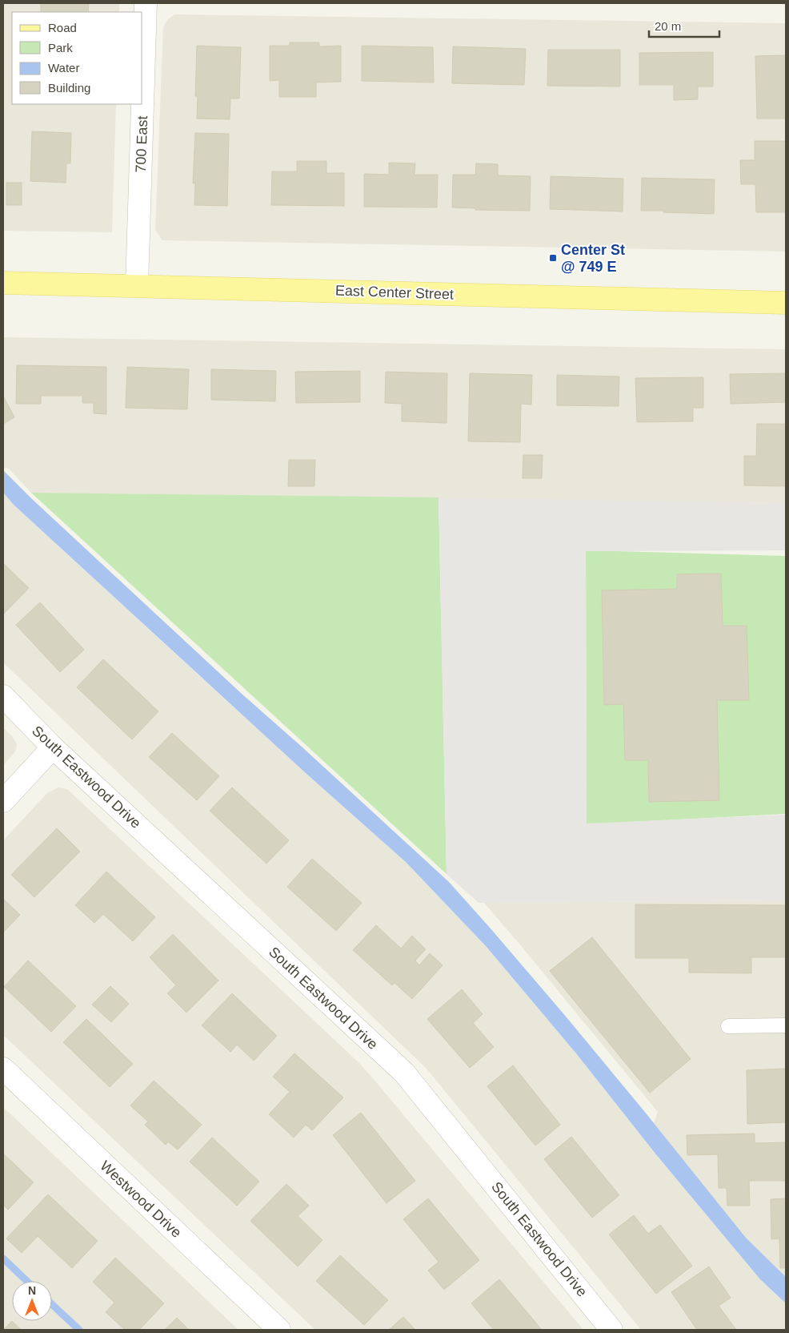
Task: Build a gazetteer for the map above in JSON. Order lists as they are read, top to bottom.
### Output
{
  "streets": {
    "main road": ["East Center Street"],
    "street": ["700 East", "South Eastwood Drive", "Westwood Drive"]
  },
  "crossings": [
    ["700 East", "East Center Street"]
  ],
  "places": {
    "transit": ["Center St @ 749 E"]
  },
  "legend": [
    "Road",
    "Park",
    "Water",
    "Building"
  ],
  "scale_bar": "20 m",
  "north": "top"
}
